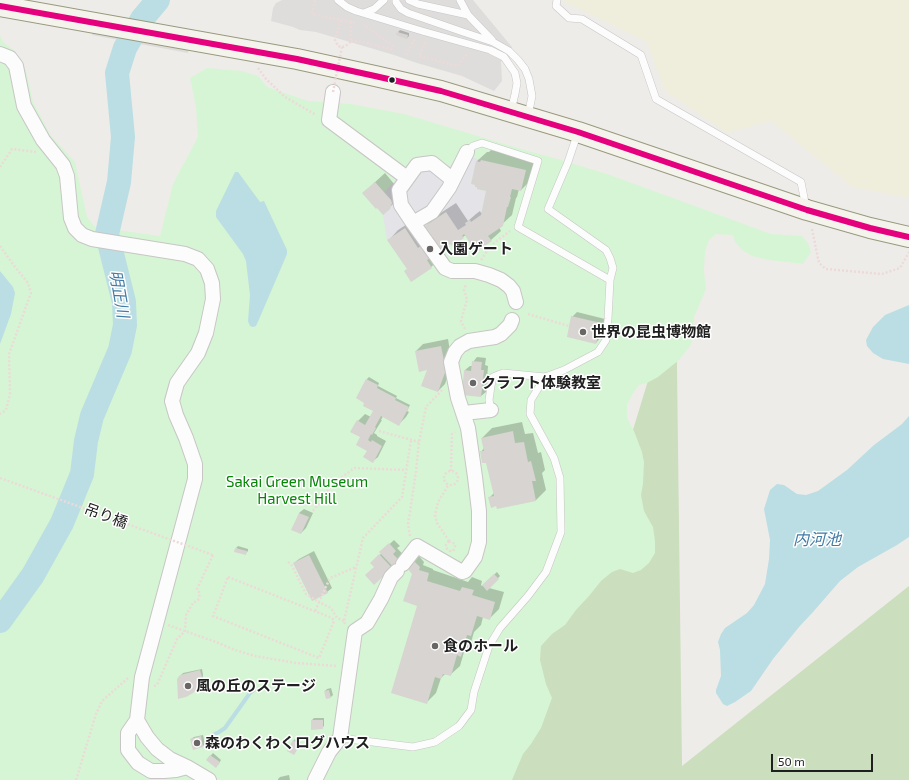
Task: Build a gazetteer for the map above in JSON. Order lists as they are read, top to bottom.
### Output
{
  "streets": {
    "path": ["吊り橋"]
  },
  "water": ["明正川", "内河池"],
  "parks": ["Sakai Green Museum Harvest Hill"],
  "places": [
    "入園ゲート",
    "世界の昆虫博物館",
    "クラフト体験教室",
    "食のホール",
    "風の丘のステージ",
    "森のわくわくログハウス"
  ],
  "scale_bar": "50 m"
}
